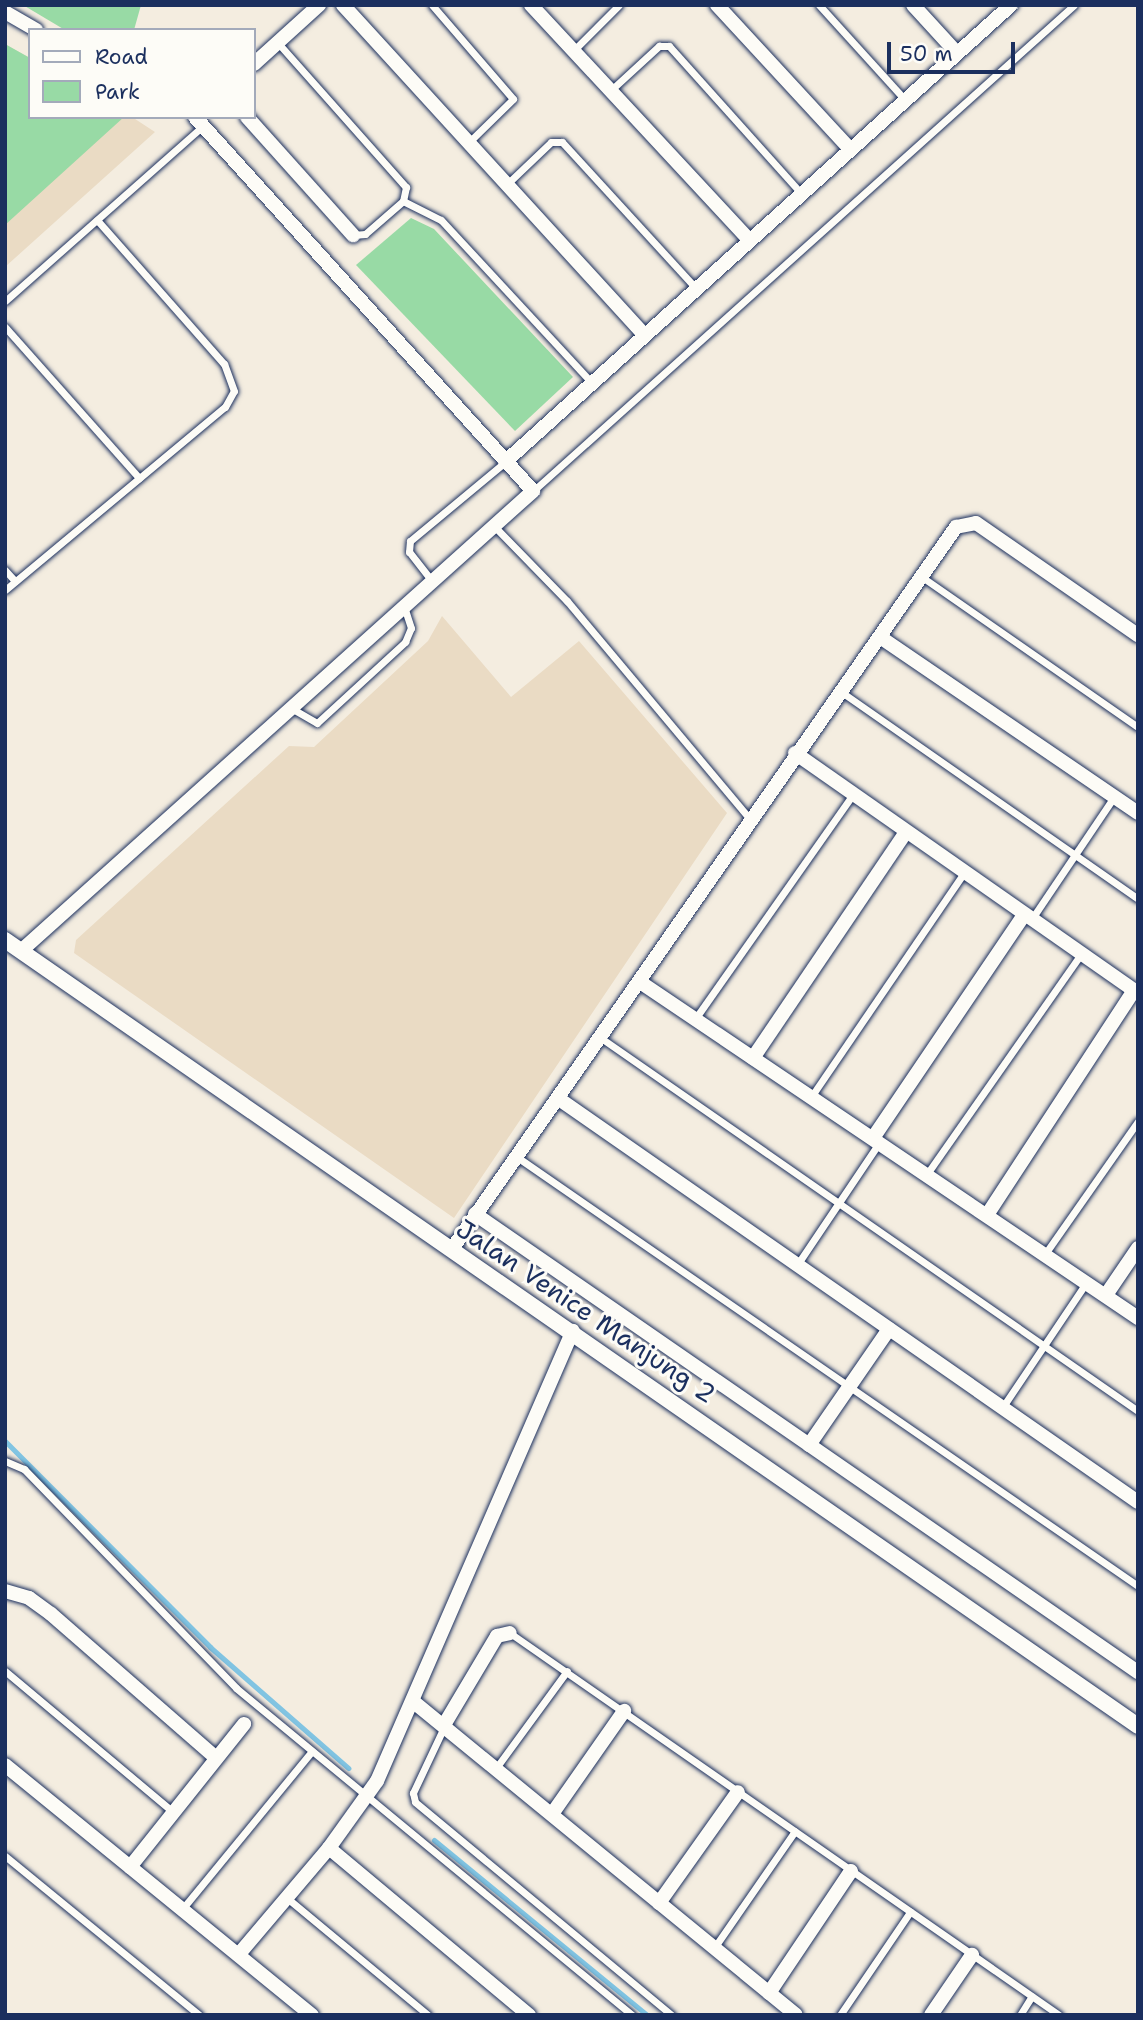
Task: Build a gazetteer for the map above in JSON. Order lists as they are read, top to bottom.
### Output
{
  "streets": {
    "street": ["Jalan Venice Manjung 2"]
  },
  "legend": ["Road", "Park"],
  "scale_bar": "50 m"
}
